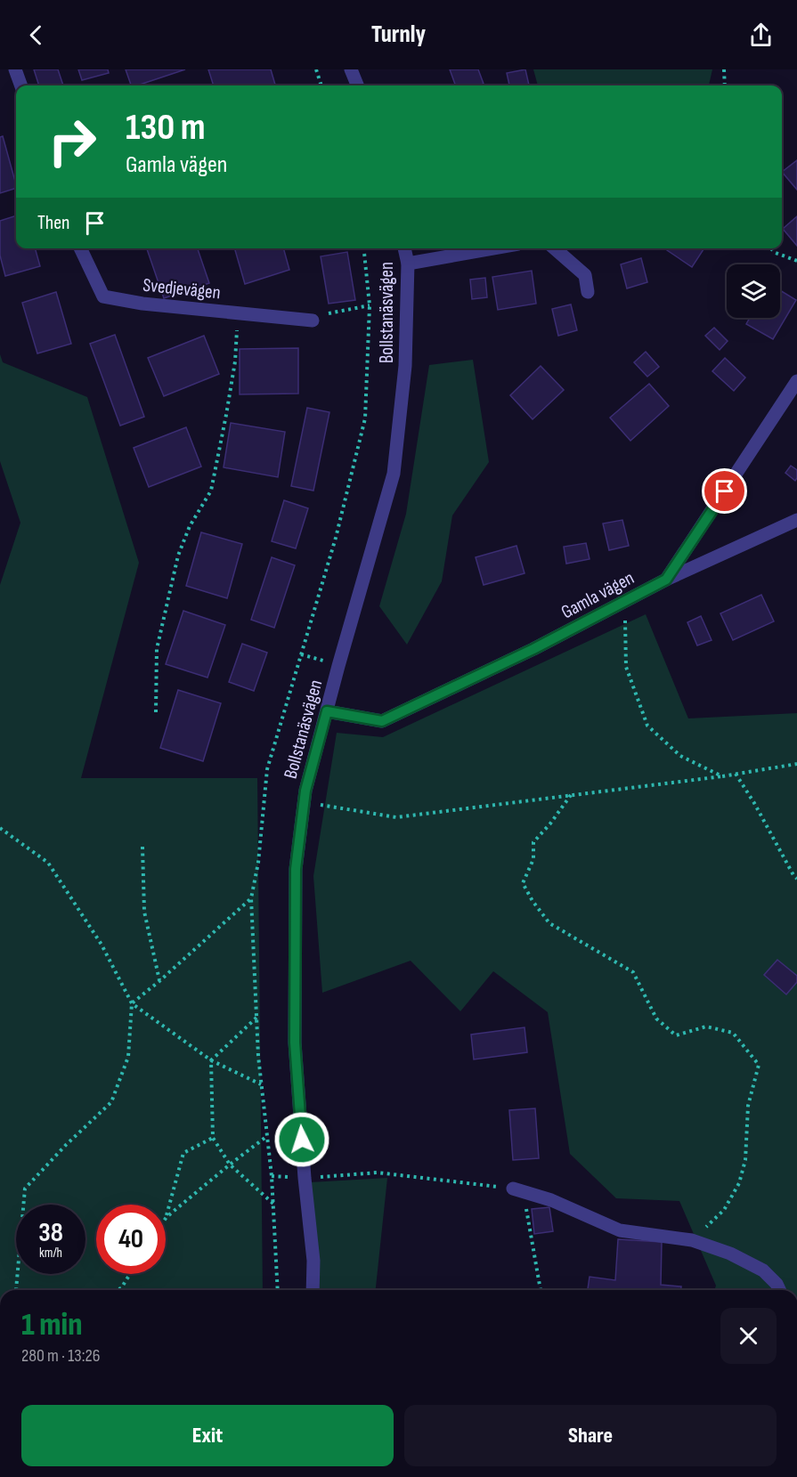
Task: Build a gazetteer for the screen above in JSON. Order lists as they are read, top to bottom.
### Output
{
  "streets": {
    "street": ["Svedjevägen", "Bollstanäsvägen", "Gamla vägen"]
  },
  "crossings": [
    ["Bollstanäsvägen", "Gamla vägen"]
  ],
  "page": {
    "header": "Turnly",
    "turn": ["130 m", "Gamla vägen"],
    "then": "Then",
    "speed": "38 km/h",
    "limit": "40",
    "heading": ["1 min", "280 m · 13:26"],
    "buttons": ["Exit", "Share"]
  }
}
